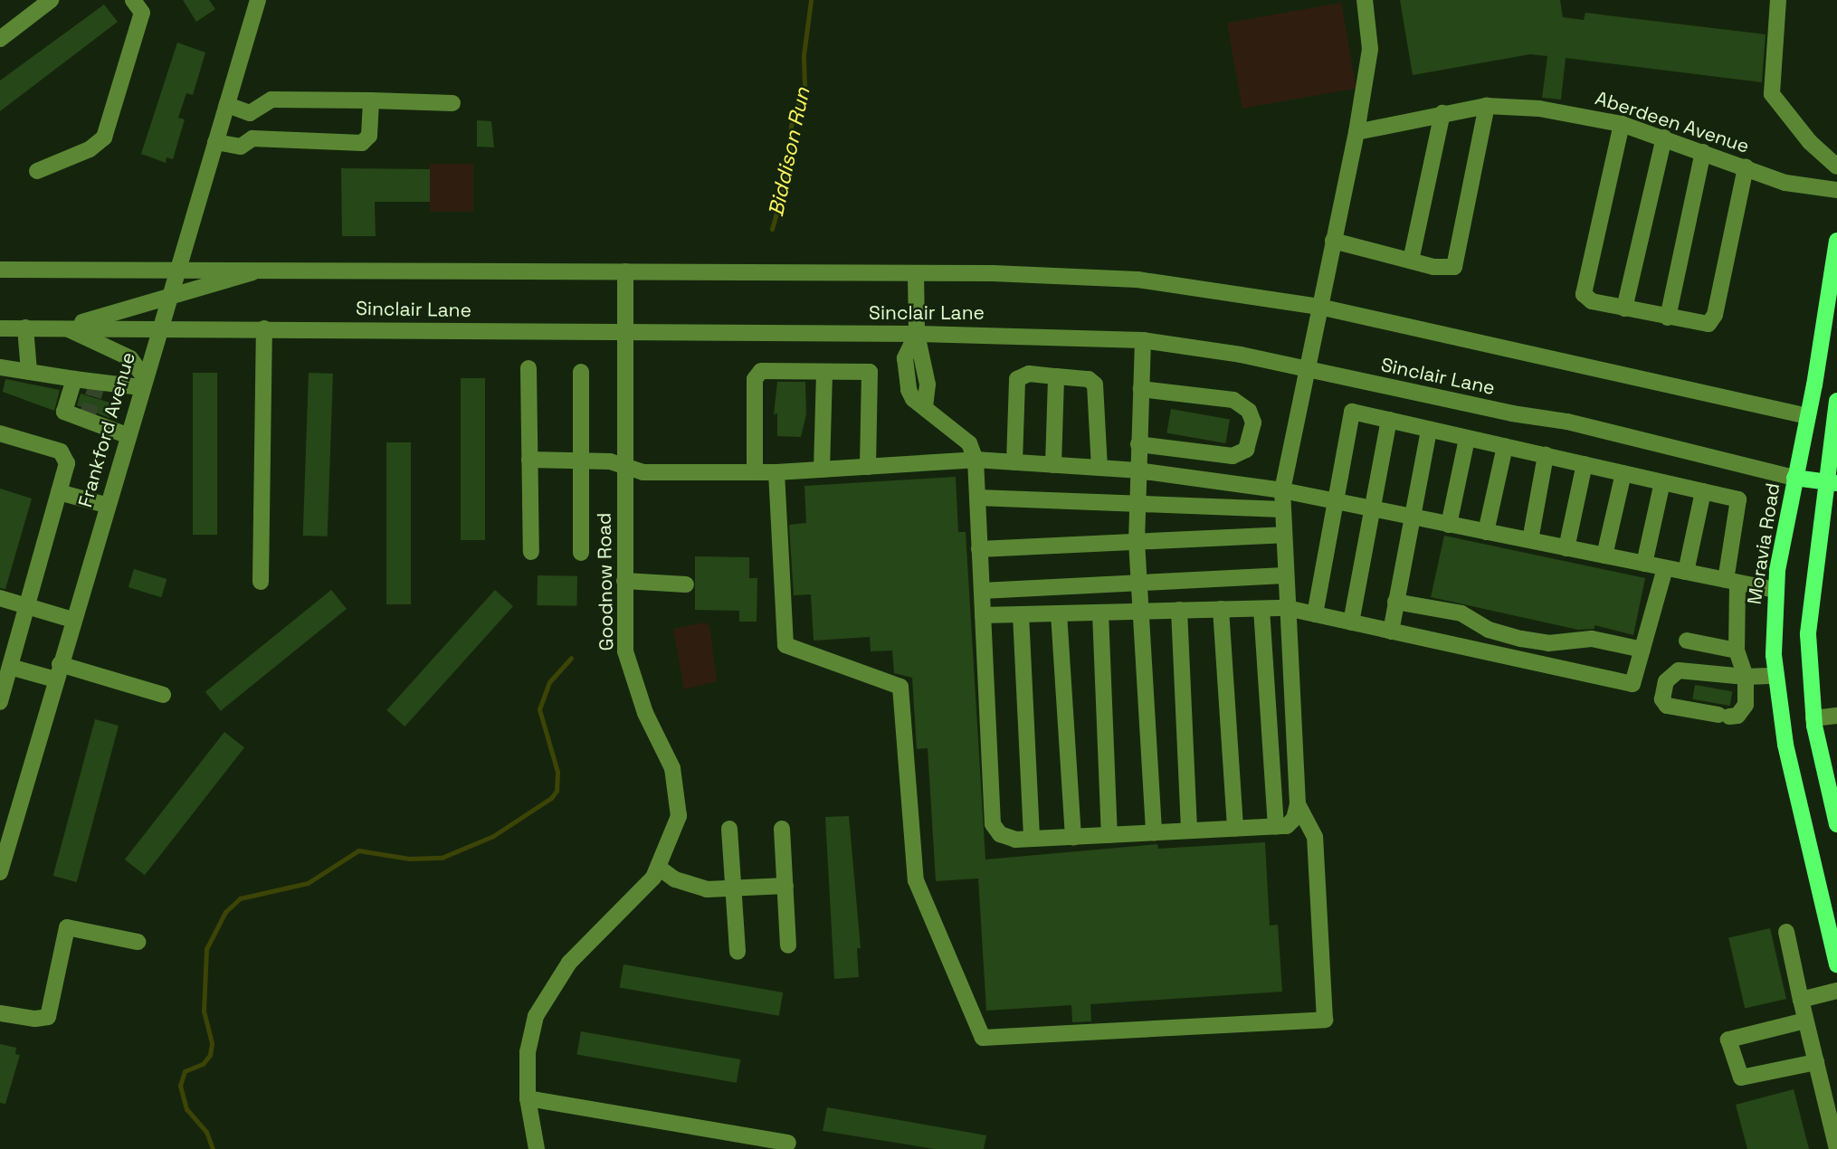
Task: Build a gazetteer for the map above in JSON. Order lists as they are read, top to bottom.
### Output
{
  "streets": {
    "main road": ["Sinclair Lane", "Moravia Road"],
    "street": ["Aberdeen Avenue", "Frankford Avenue", "Goodnow Road"]
  },
  "crossings": [
    ["Sinclair Lane", "Frankford Avenue"],
    ["Sinclair Lane", "Moravia Road"],
    ["Sinclair Lane", "Goodnow Road"]
  ],
  "water": ["Biddison Run"]
}
